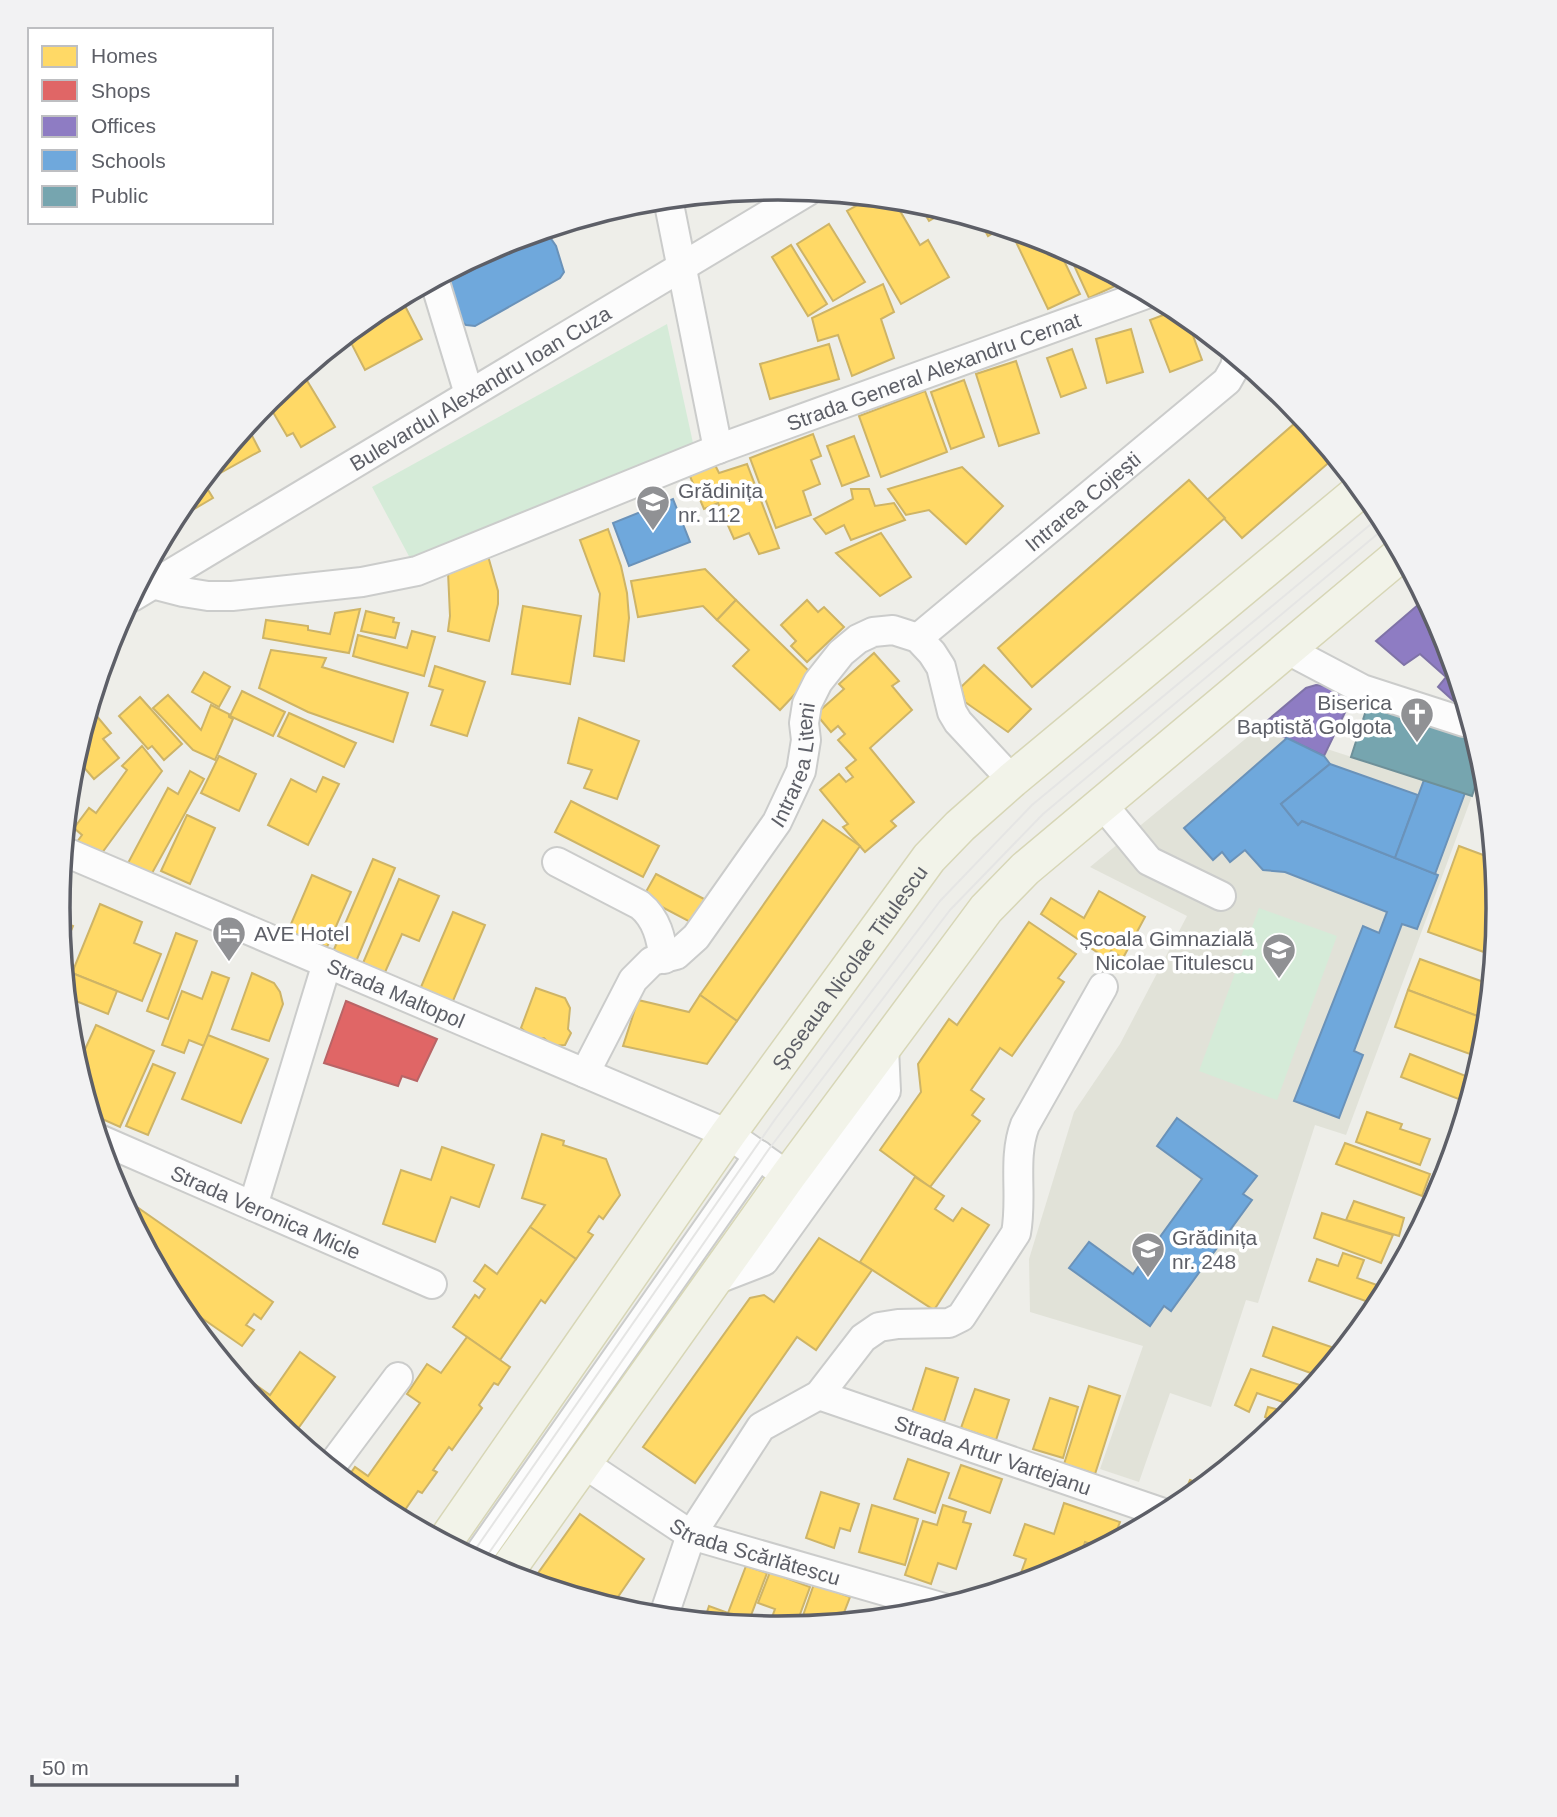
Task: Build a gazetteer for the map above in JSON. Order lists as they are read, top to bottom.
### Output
{
  "streets": {
    "main road": ["Șoseaua Nicolae Titulescu"],
    "street": [
      "Strada General Alexandru Cernat",
      "Bulevardul Alexandru Ioan Cuza",
      "Intrarea Cojești",
      "Intrarea Liteni",
      "Strada Maltopol",
      "Strada Veronica Micle",
      "Strada Artur Vartejanu",
      "Strada Scărlătescu"
    ]
  },
  "crossings": [
    ["Strada General Alexandru Cernat", "Bulevardul Alexandru Ioan Cuza"],
    ["Intrarea Cojești", "Intrarea Liteni"],
    ["Intrarea Liteni", "Strada Maltopol"],
    ["Șoseaua Nicolae Titulescu", "Strada Maltopol"]
  ],
  "places": {
    "school or university": ["Grădinița nr. 112", "Școala Gimnazială Nicolae Titulescu", "Grădinița nr. 248"],
    "church": ["Biserica Baptistă Golgota"],
    "hotel": ["AVE Hotel"]
  },
  "legend": [
    "Homes",
    "Shops",
    "Offices",
    "Schools",
    "Public"
  ],
  "scale_bar": "50 m"
}
